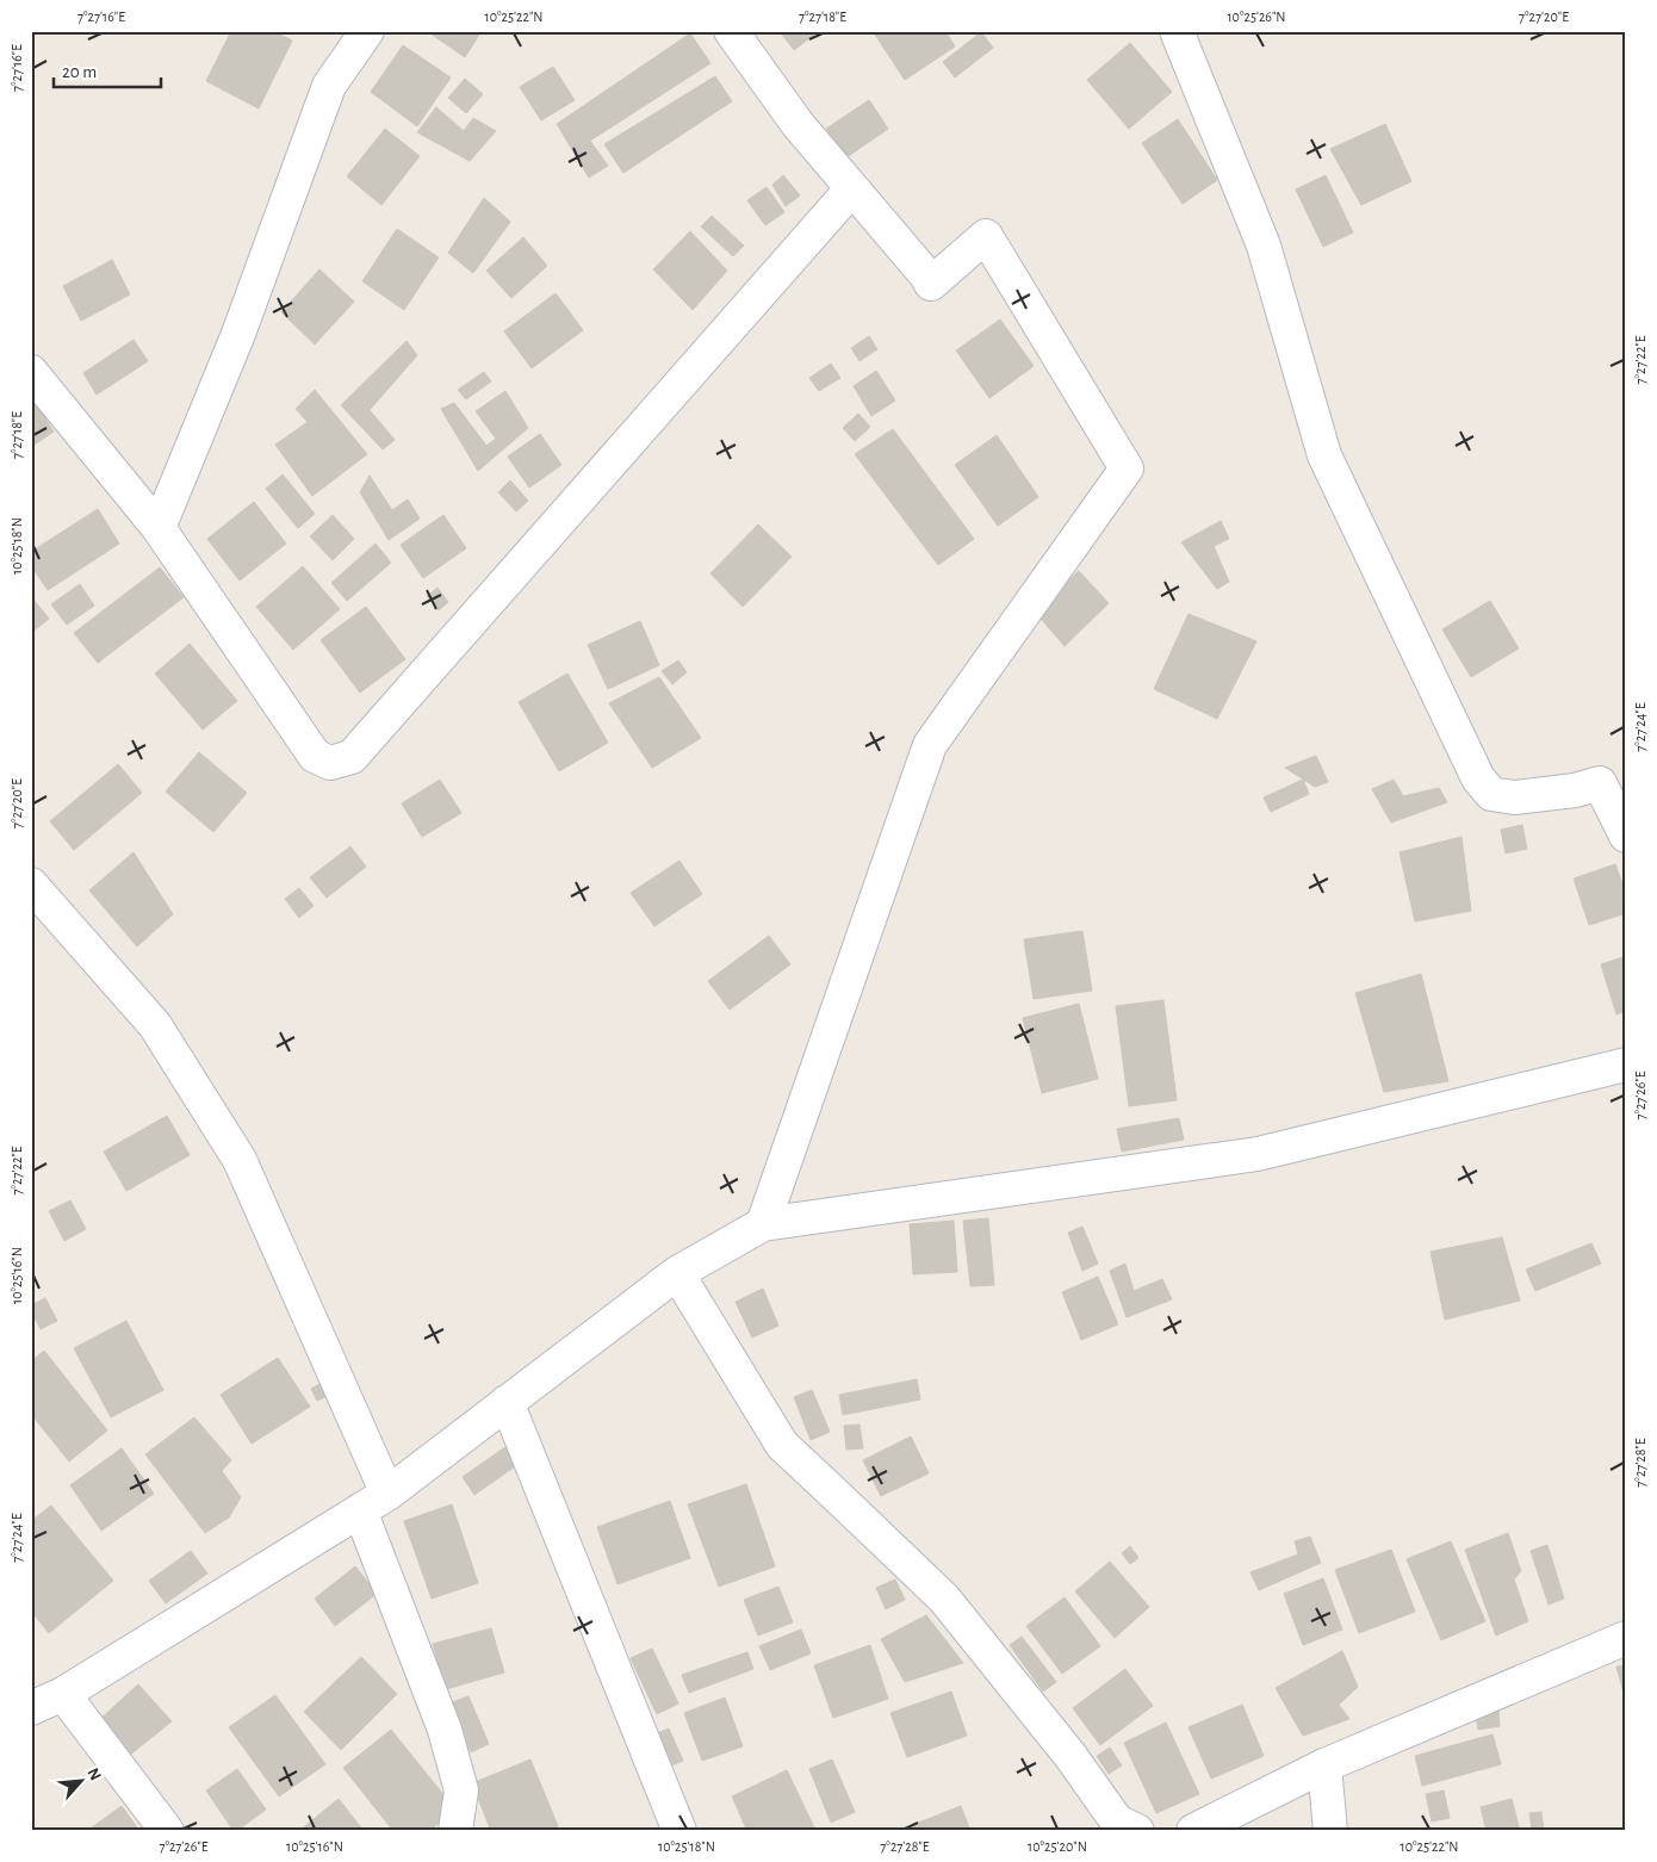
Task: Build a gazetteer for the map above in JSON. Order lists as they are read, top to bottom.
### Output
{
  "scale_bar": "20 m",
  "north": "top right",
  "coordinates": [
    "7°27'16\"E",
    "10°25'22\"N",
    "7°27'18\"E",
    "10°25'26\"N",
    "7°27'20\"E",
    "7°27'22\"E",
    "10°25'18\"N",
    "7°27'24\"E",
    "7°27'26\"E",
    "10°25'16\"N",
    "7°27'28\"E",
    "10°25'20\"N"
  ]
}
